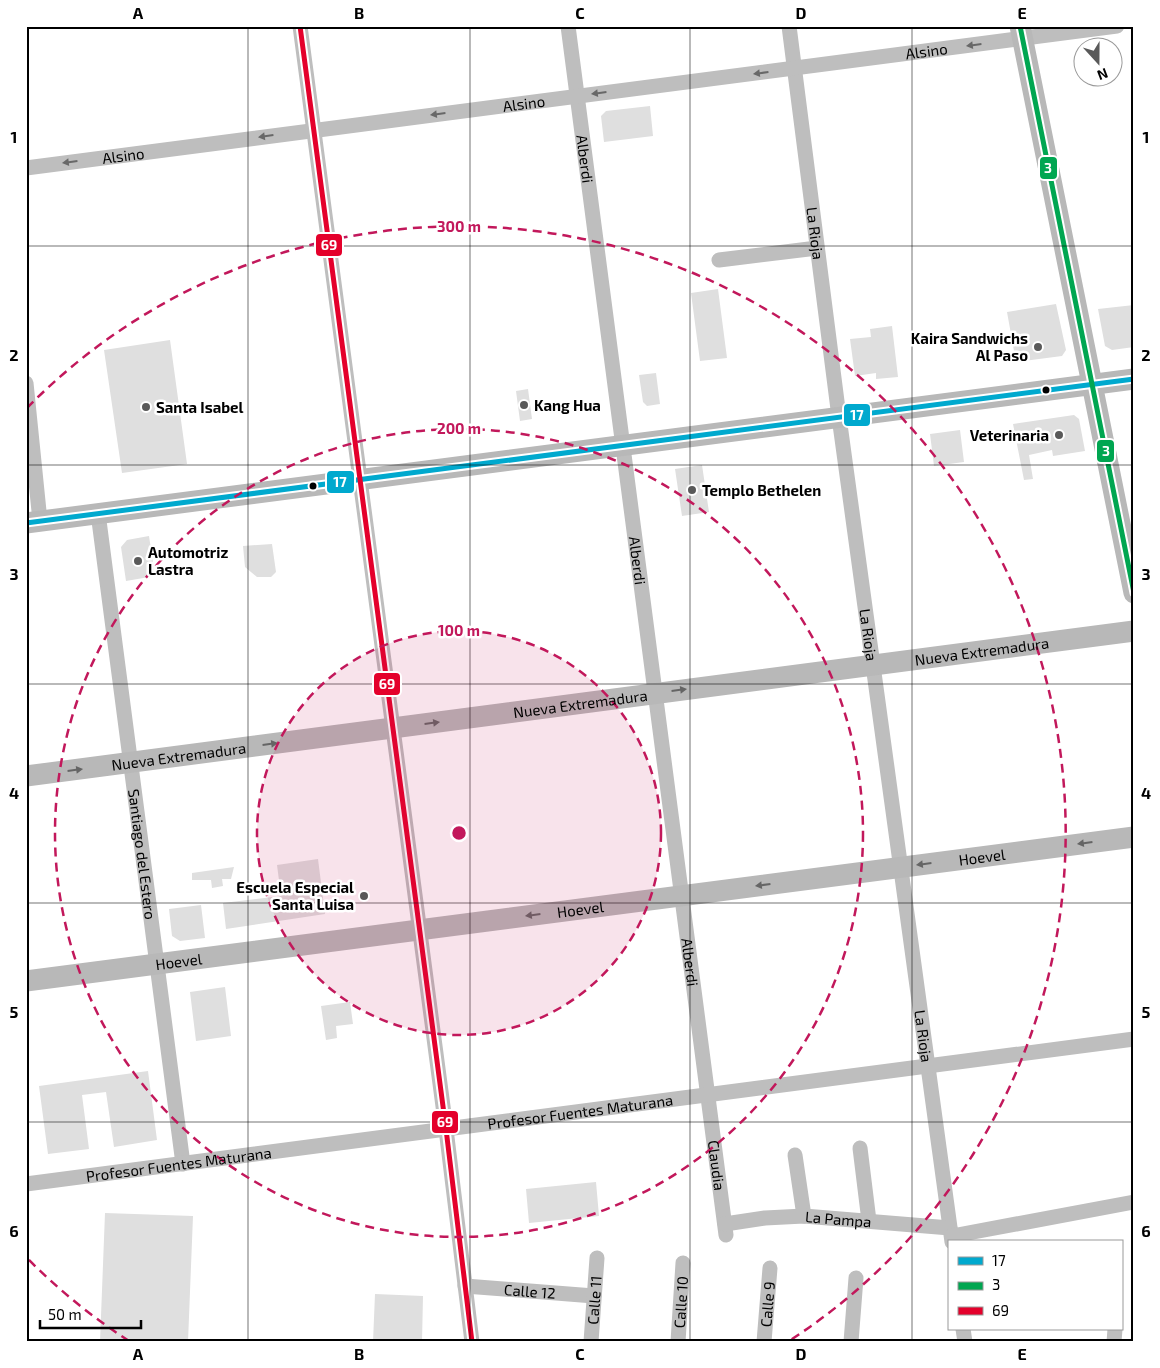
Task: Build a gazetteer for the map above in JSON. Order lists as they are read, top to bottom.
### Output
{
  "streets": {
    "street": [
      "Alsino",
      "Alberdi",
      "La Rioja",
      "Nueva Extremadura",
      "Santiago del Estero",
      "Hoevel",
      "Profesor Fuentes Maturana",
      "Claudia",
      "La Pampa",
      "Calle 12",
      "Calle 11",
      "Calle 10",
      "Calle 9"
    ]
  },
  "crossings": [
    ["Alsino", "Alberdi"],
    ["Alsino", "La Rioja"],
    ["Alberdi", "Nueva Extremadura"],
    ["Alberdi", "Hoevel"],
    ["Alberdi", "Profesor Fuentes Maturana"],
    ["Alberdi", "Claudia"],
    ["La Rioja", "Nueva Extremadura"],
    ["La Rioja", "Hoevel"],
    ["La Rioja", "Profesor Fuentes Maturana"],
    ["La Rioja", "La Pampa"],
    ["Nueva Extremadura", "Santiago del Estero"],
    ["Santiago del Estero", "Hoevel"],
    ["Santiago del Estero", "Profesor Fuentes Maturana"],
    ["Profesor Fuentes Maturana", "Claudia"],
    ["Claudia", "La Pampa"],
    ["Calle 12", "Calle 11"]
  ],
  "one_way": ["Alsino", "Nueva Extremadura", "Hoevel"],
  "places": [
    "Kaira Sandwichs Al Paso",
    "Kang Hua",
    "Santa Isabel",
    "Veterinaria",
    "Templo Bethelen",
    "Automotriz Lastra",
    "Escuela Especial Santa Luisa"
  ],
  "lines": ["transit line 3", "transit line 69", "transit line 17"],
  "legend": ["17", "3", "69"],
  "scale_bar": "50 m",
  "north": "bottom",
  "grid": {
    "columns": [
      "A",
      "B",
      "C",
      "D",
      "E"
    ],
    "rows": [
      "1",
      "2",
      "3",
      "4",
      "5",
      "6"
    ]
  },
  "rings": ["300 m", "200 m", "100 m"]
}
